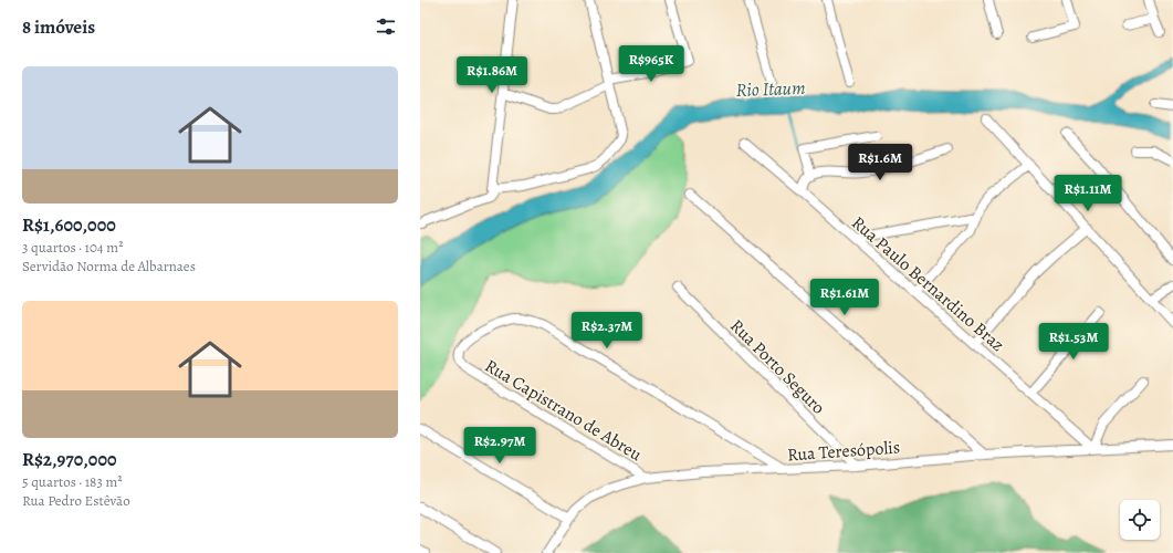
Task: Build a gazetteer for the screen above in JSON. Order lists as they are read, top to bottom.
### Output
{
  "streets": {
    "street": [
      "Rua Paulo Bernardino Braz",
      "Rua Porto Seguro",
      "Rua Capistrano de Abreu",
      "Rua Teresópolis"
    ]
  },
  "crossings": [
    ["Rua Paulo Bernardino Braz", "Rua Teresópolis"],
    ["Rua Porto Seguro", "Rua Teresópolis"],
    ["Rua Capistrano de Abreu", "Rua Teresópolis"]
  ],
  "water": ["Rio Itaum"],
  "page": {
    "heading": "8 imóveis",
    "price": [
      "R$965K",
      "R$1.86M",
      "R$1.6M",
      "R$1.11M",
      "R$1.61M",
      "R$2.37M",
      "R$1.53M",
      "R$2.97M"
    ],
    "list": [
      {
        "name": "R$1,600,000",
        "note": "3 quartos · 104 m² · Servidão Norma de Albarnaes"
      },
      {
        "name": "R$2,970,000",
        "note": "5 quartos · 183 m² · Rua Pedro Estêvão"
      }
    ]
  }
}
